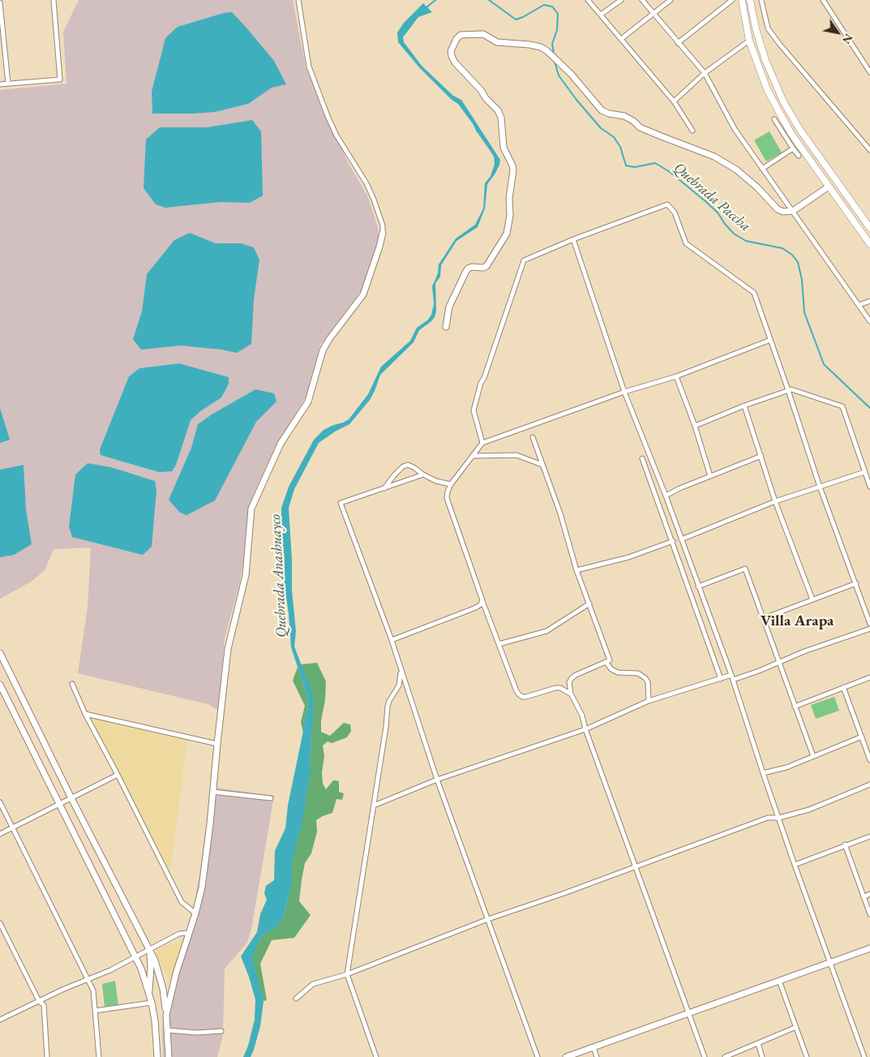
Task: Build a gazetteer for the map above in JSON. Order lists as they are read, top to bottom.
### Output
{
  "districts": ["Villa Arapa"],
  "water": ["Quebrada Paccha", "Quebrada Anashuayco"],
  "north": "bottom right"
}
